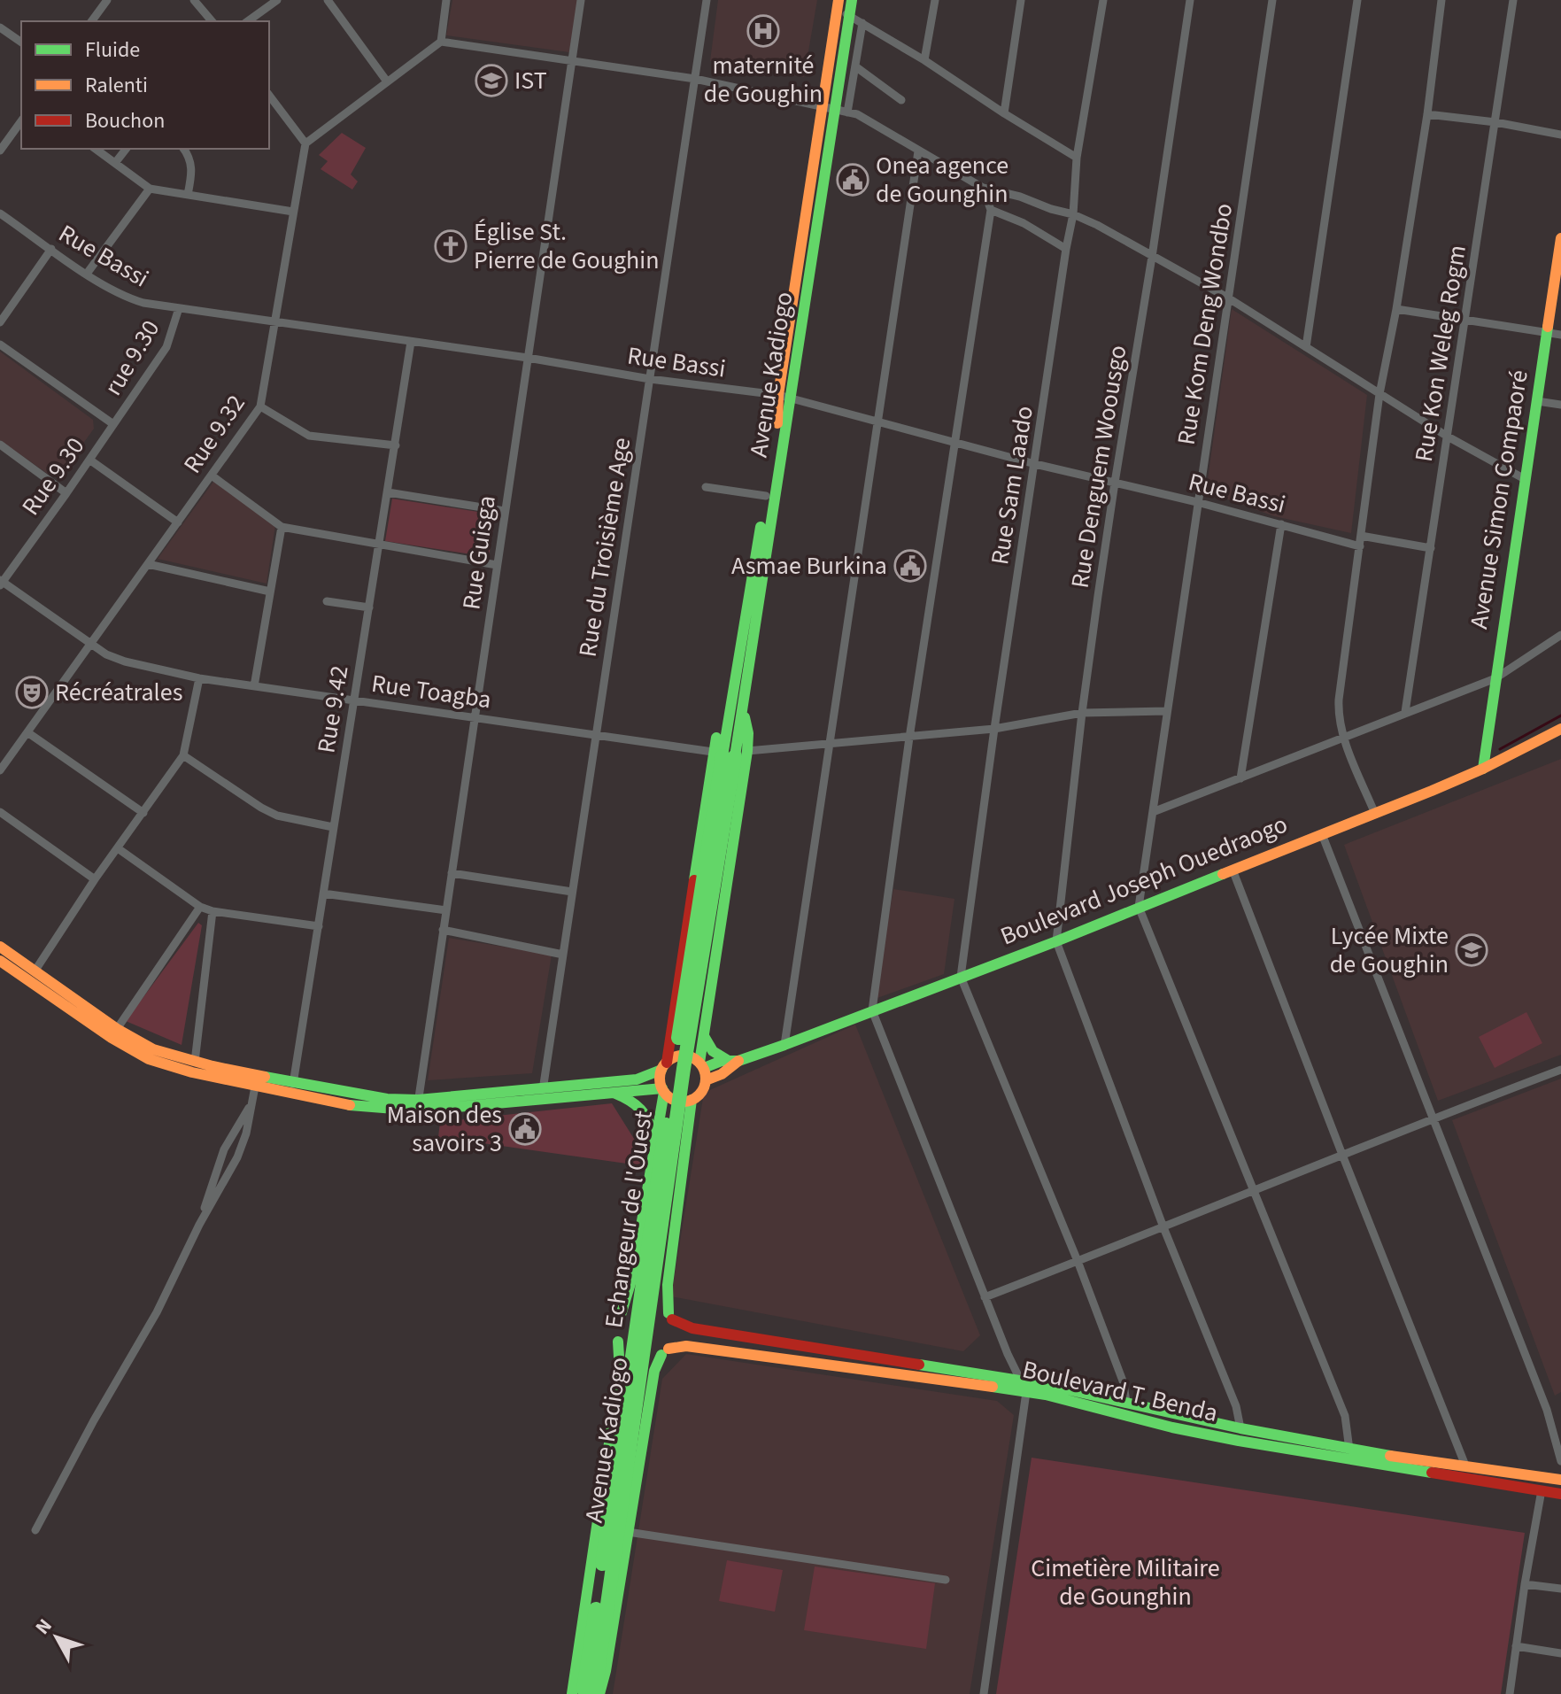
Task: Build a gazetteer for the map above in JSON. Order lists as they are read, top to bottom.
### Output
{
  "streets": {
    "main road": [
      "Avenue Kadiogo",
      "Avenue Simon Compaoré",
      "Boulevard Joseph Ouedraogo",
      "Echangeur de l'Ouest",
      "Boulevard T. Benda"
    ],
    "street": [
      "Rue Bassi",
      "Rue Kom Deng Wondbo",
      "Rue Kon Weleg Rogm",
      "rue 9.30",
      "Rue 9.32",
      "Rue Denguem Woousgo",
      "Rue 9.30",
      "Rue Sam Laado",
      "Rue du Troisième Age",
      "Rue Guisga",
      "Rue Toagba",
      "Rue 9.42"
    ]
  },
  "crossings": [
    ["Rue Bassi", "Rue Kom Deng Wondbo"],
    ["Rue Bassi", "rue 9.30"],
    ["Rue Bassi", "Avenue Kadiogo"],
    ["Rue Bassi", "Rue 9.32"],
    ["Rue Bassi", "Rue Denguem Woousgo"],
    ["Rue Bassi", "Rue Sam Laado"],
    ["Rue Bassi", "Rue du Troisième Age"],
    ["Rue Bassi", "Rue Guisga"],
    ["Rue Bassi", "Rue 9.42"],
    ["Rue Kom Deng Wondbo", "Rue Toagba"],
    ["Rue Kom Deng Wondbo", "Boulevard Joseph Ouedraogo"],
    ["rue 9.30", "Rue 9.30"],
    ["Avenue Kadiogo", "Rue Toagba"],
    ["Avenue Kadiogo", "Echangeur de l'Ouest"],
    ["Rue 9.32", "Rue Toagba"],
    ["Rue Denguem Woousgo", "Rue Toagba"],
    ["Rue Denguem Woousgo", "Boulevard Joseph Ouedraogo"],
    ["Rue 9.30", "Rue Toagba"],
    ["Rue Sam Laado", "Rue Toagba"],
    ["Rue Sam Laado", "Boulevard Joseph Ouedraogo"],
    ["Avenue Simon Compaoré", "Boulevard Joseph Ouedraogo"],
    ["Rue du Troisième Age", "Rue Toagba"],
    ["Rue Guisga", "Rue Toagba"],
    ["Rue Toagba", "Rue 9.42"],
    ["Rue Toagba", "Echangeur de l'Ouest"]
  ],
  "parks": ["Cimetière Militaire de Gounghin"],
  "places": {
    "hospital": ["maternité de Goughin"],
    "school or university": ["IST", "Lycée Mixte de Goughin"],
    "public building": ["Onea agence de Gounghin", "Asmae Burkina", "Maison des savoirs 3"],
    "church": ["Église St. Pierre de Goughin"],
    "theatre": ["Récréatrales"]
  },
  "legend": ["Fluide", "Ralenti", "Bouchon"],
  "north": "top left"
}
